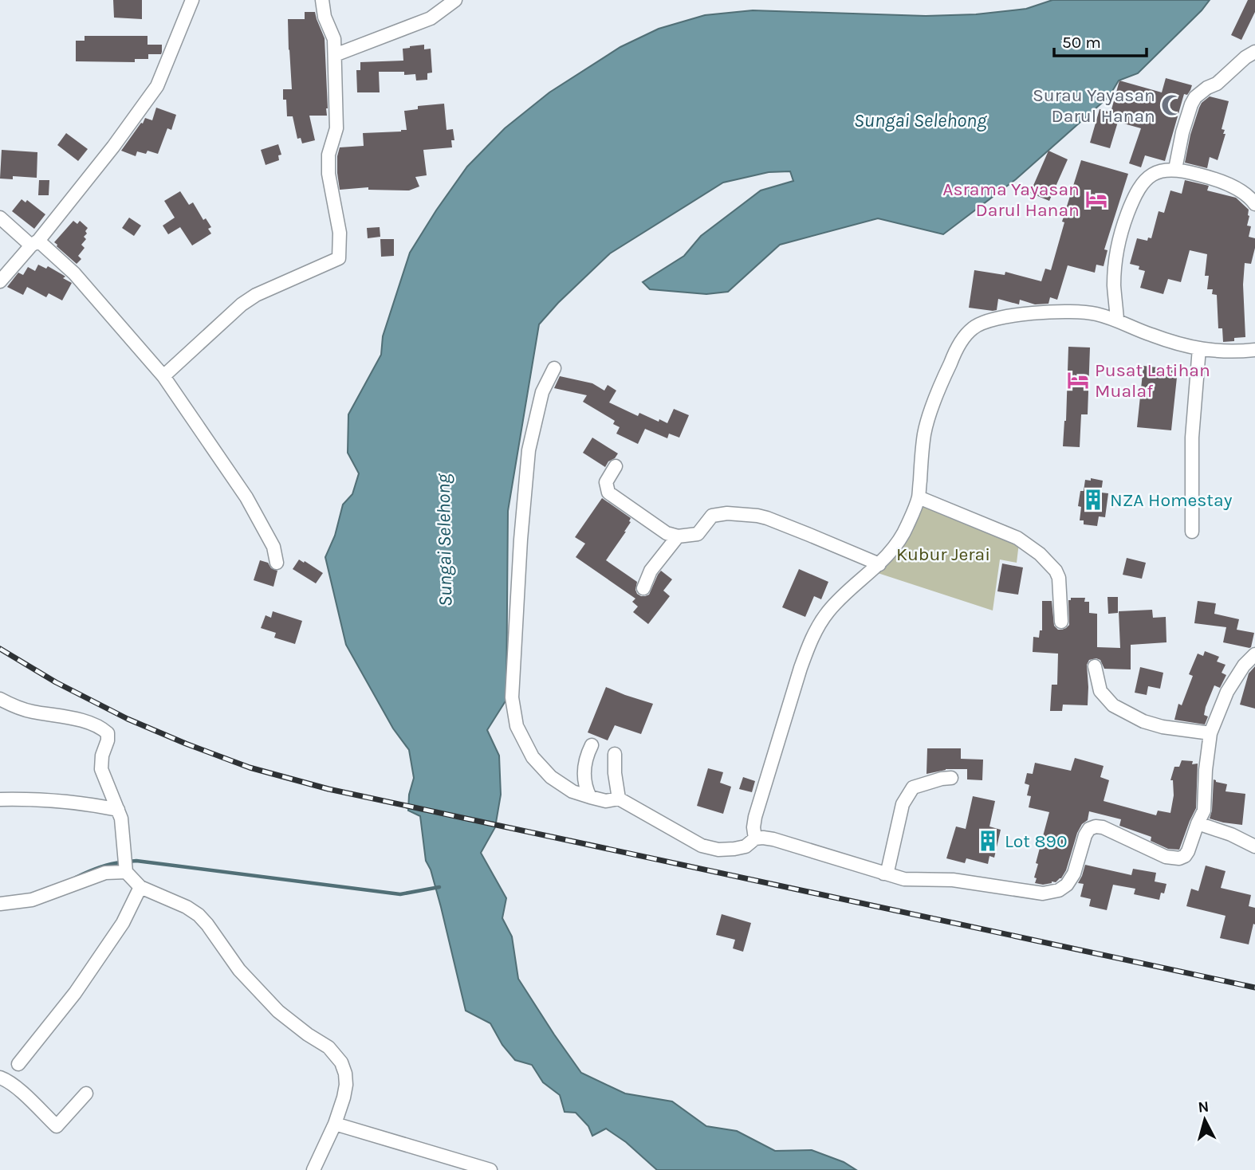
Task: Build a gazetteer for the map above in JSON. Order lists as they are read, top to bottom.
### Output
{
  "water": ["Sungai Selehong"],
  "parks": ["Kubur Jerai"],
  "places": {
    "mosque": ["Surau Yayasan Darul Hanan"],
    "hotel": ["Asrama Yayasan Darul Hanan", "Pusat Latihan Mualaf"],
    "building": ["NZA Homestay", "Lot 890"]
  },
  "scale_bar": "50 m",
  "north": "top"
}
